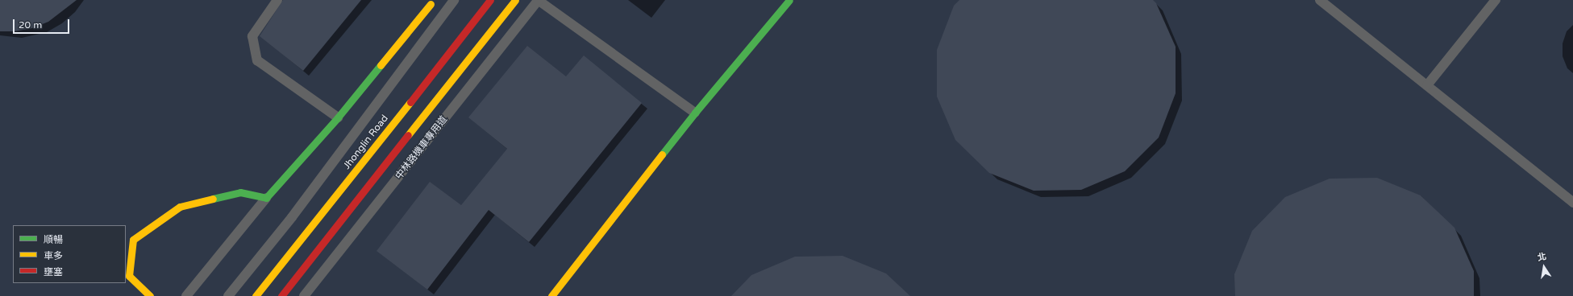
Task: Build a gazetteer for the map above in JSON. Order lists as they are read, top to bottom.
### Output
{
  "streets": {
    "street": ["Jhonglin Road"],
    "lane": ["中林路機車專用道"]
  },
  "legend": ["順暢", "車多", "壅塞"],
  "scale_bar": "20 m",
  "north": "top"
}
